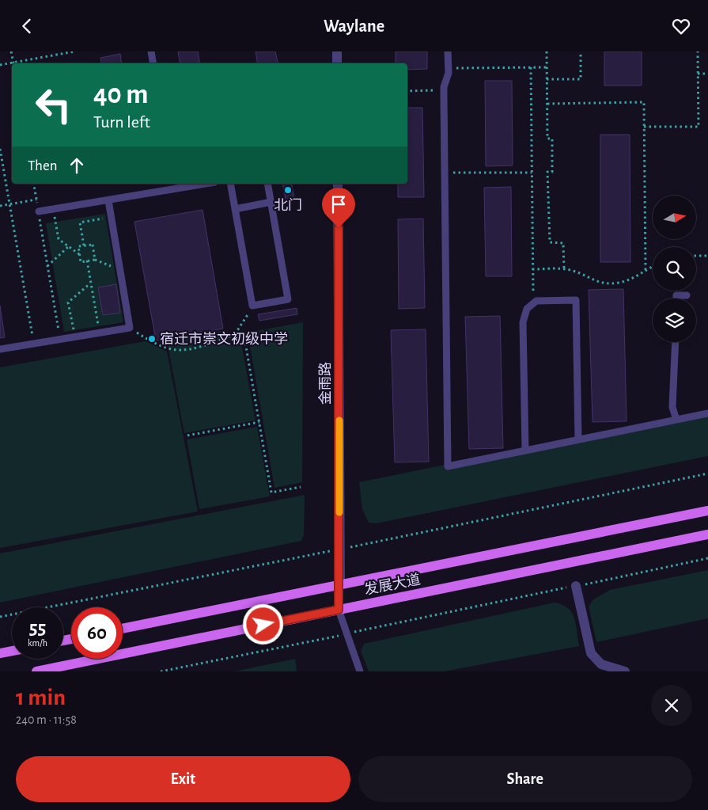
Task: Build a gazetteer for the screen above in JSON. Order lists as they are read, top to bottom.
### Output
{
  "streets": {
    "main road": ["发展大道"],
    "street": ["金雨路"]
  },
  "crossings": [
    ["金雨路", "发展大道"]
  ],
  "places": ["北门", "宿迁市崇文初级中学"],
  "north": "right",
  "page": {
    "header": "Waylane",
    "turn": ["40 m", "Turn left"],
    "then": "Then",
    "speed": "55 km/h",
    "limit": "60",
    "heading": ["1 min", "240 m · 11:58"],
    "buttons": ["Exit", "Share"]
  }
}
